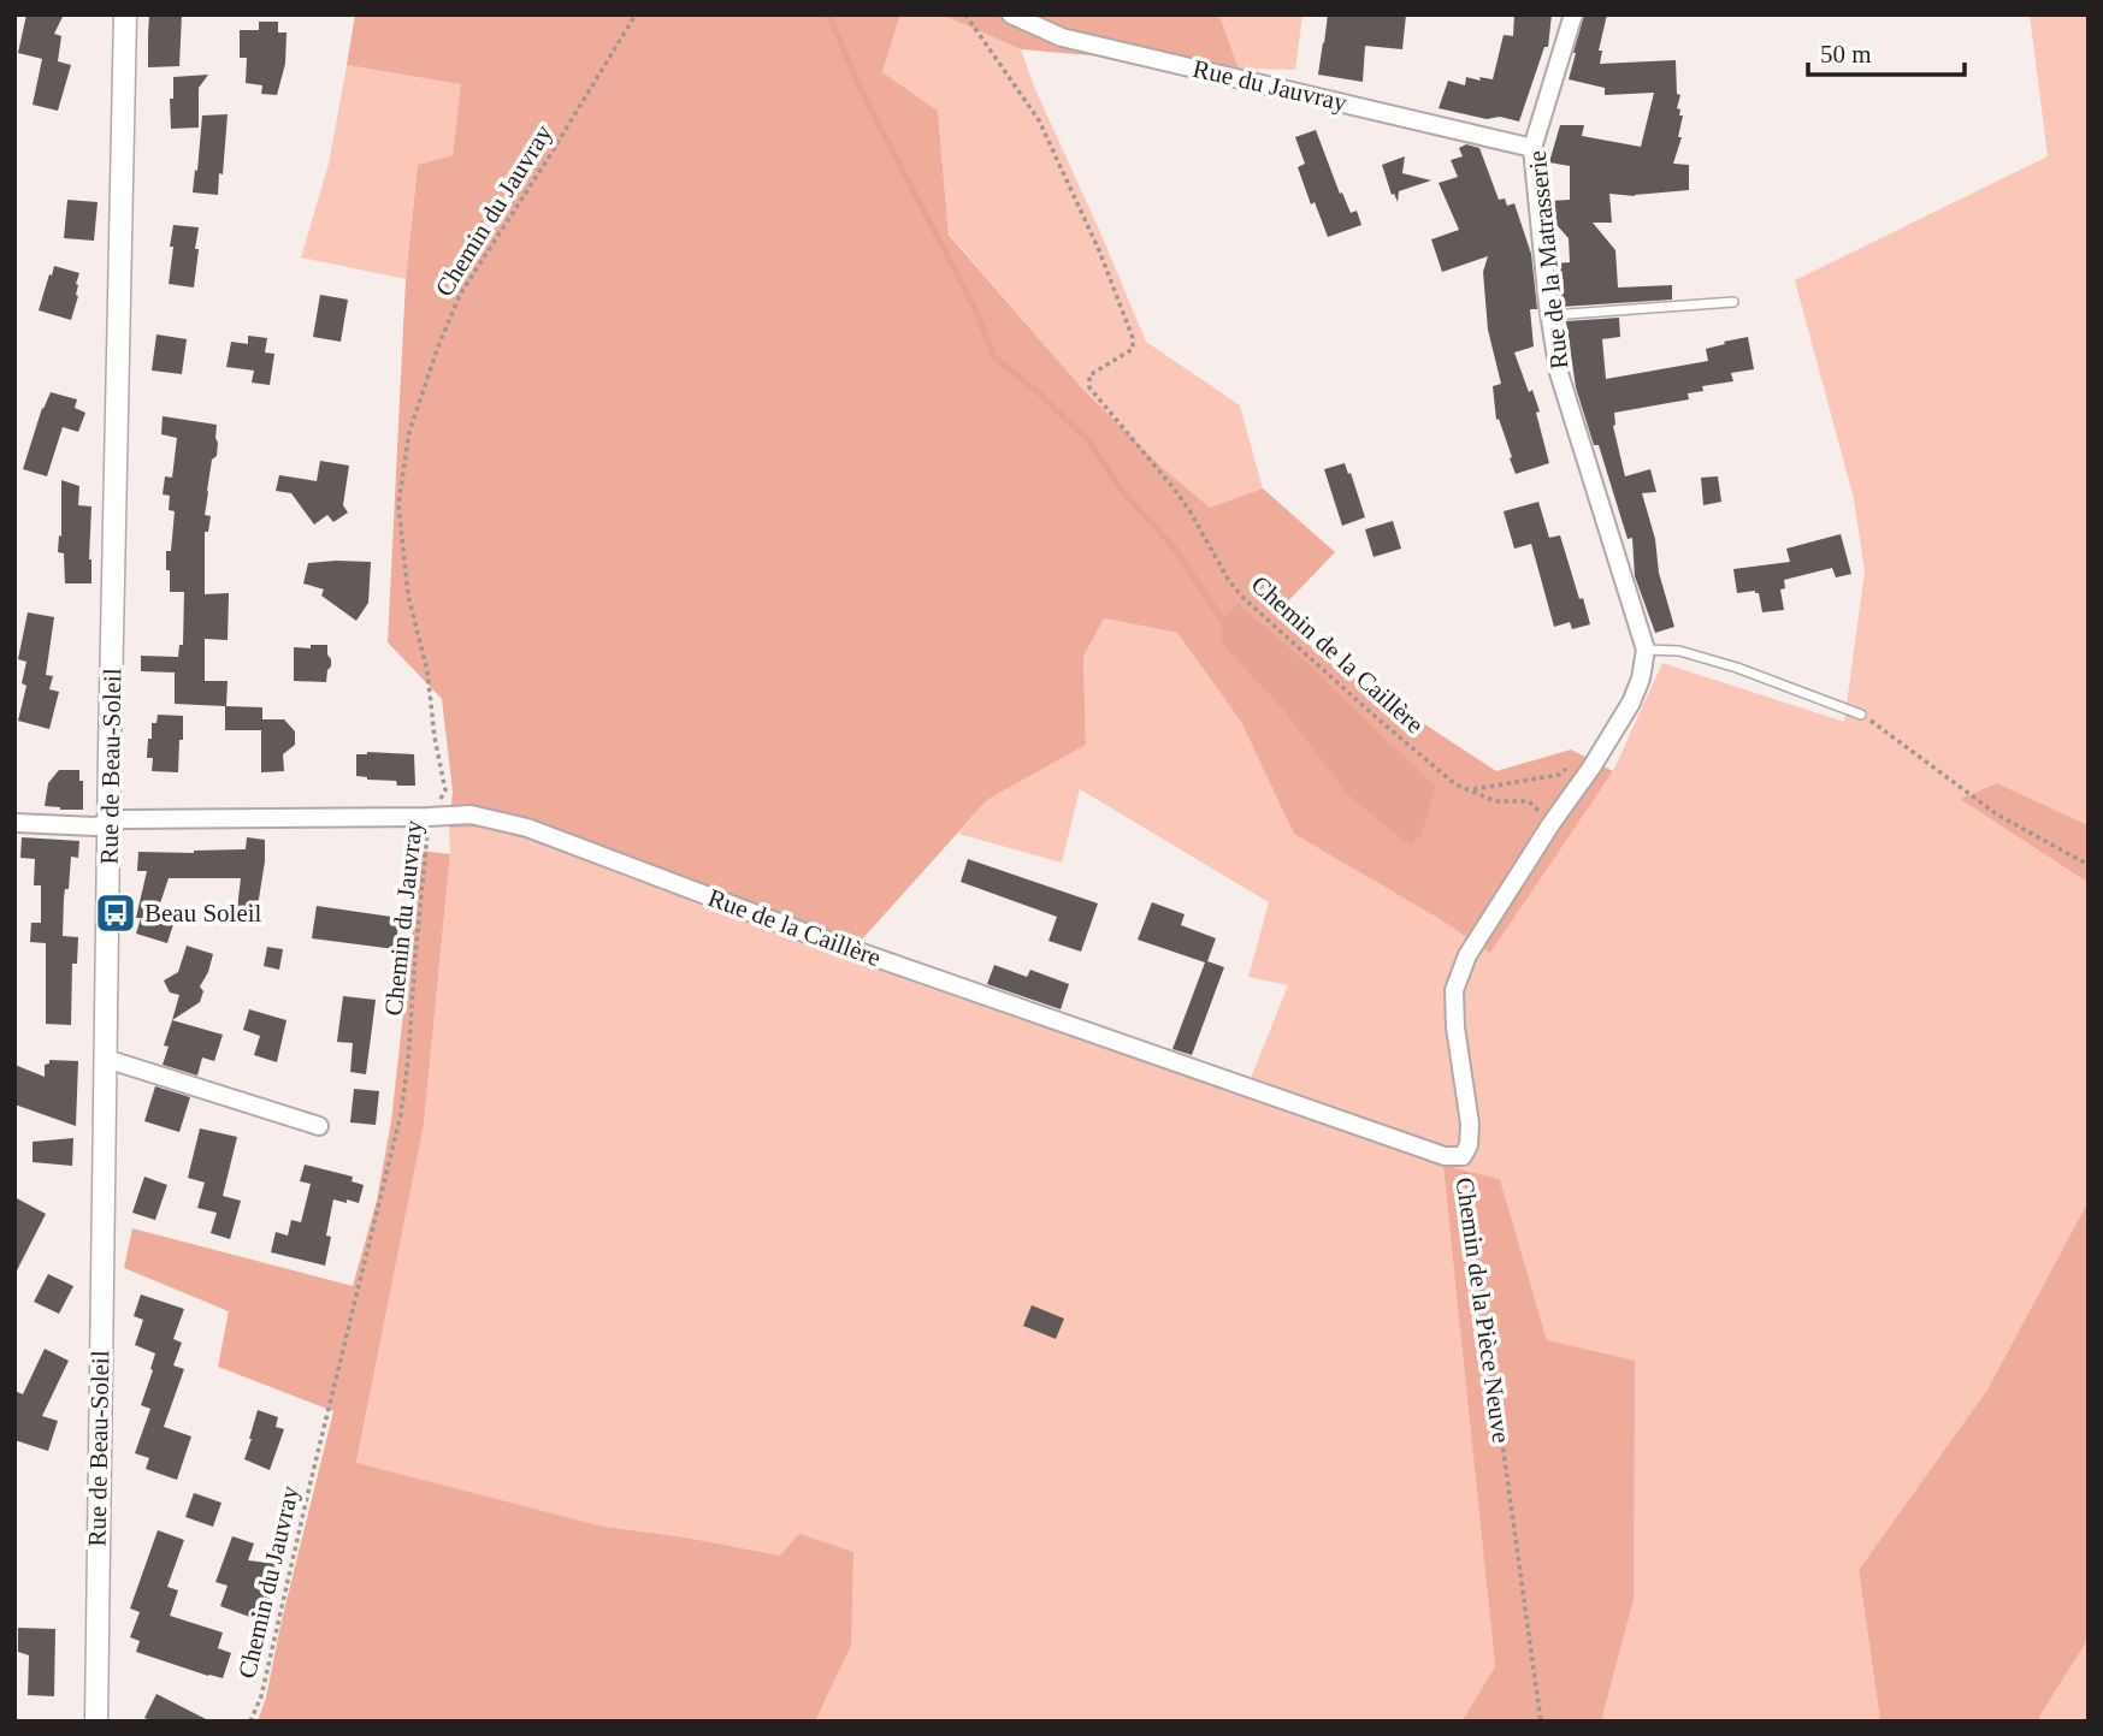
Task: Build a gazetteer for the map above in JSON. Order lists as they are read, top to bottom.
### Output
{
  "streets": {
    "street": [
      "Rue du Jauvray",
      "Rue de la Matrasserie",
      "Rue de Beau-Soleil",
      "Rue de la Caillère",
      "Chemin de la Pièce Neuve"
    ],
    "path": ["Chemin du Jauvray", "Chemin de la Caillère"]
  },
  "crossings": [
    ["Rue du Jauvray", "Rue de la Matrasserie"],
    ["Chemin du Jauvray", "Rue de la Caillère"],
    ["Rue de la Matrasserie", "Chemin de la Pièce Neuve"],
    ["Rue de Beau-Soleil", "Rue de la Caillère"],
    ["Rue de la Caillère", "Chemin de la Pièce Neuve"]
  ],
  "places": {
    "bus stop": ["Beau Soleil"]
  },
  "scale_bar": "50 m"
}
